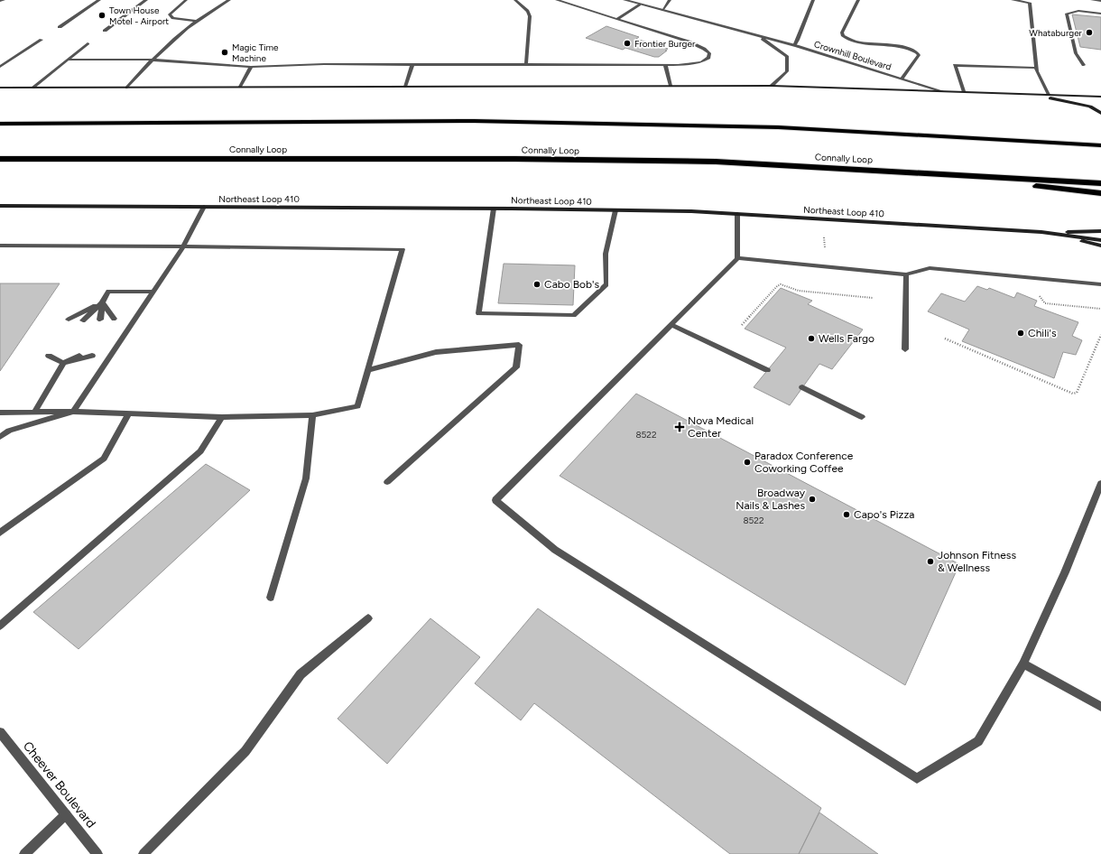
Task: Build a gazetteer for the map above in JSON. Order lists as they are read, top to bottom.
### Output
{
  "streets": {
    "highway": ["Connally Loop"],
    "main road": ["Northeast Loop 410"],
    "street": ["Crownhill Boulevard", "Cheever Boulevard"]
  },
  "places": {
    "other": [
      "Town House Motel - Airport",
      "Whataburger",
      "Frontier Burger",
      "Magic Time Machine",
      "Cabo Bob's",
      "Chili's",
      "Wells Fargo",
      "Paradox Conference Coworking Coffee",
      "Broadway Nails & Lashes",
      "Capo's Pizza",
      "Johnson Fitness & Wellness"
    ],
    "health": ["Nova Medical Center"]
  },
  "house_numbers": ["8522", "8522"]
}
